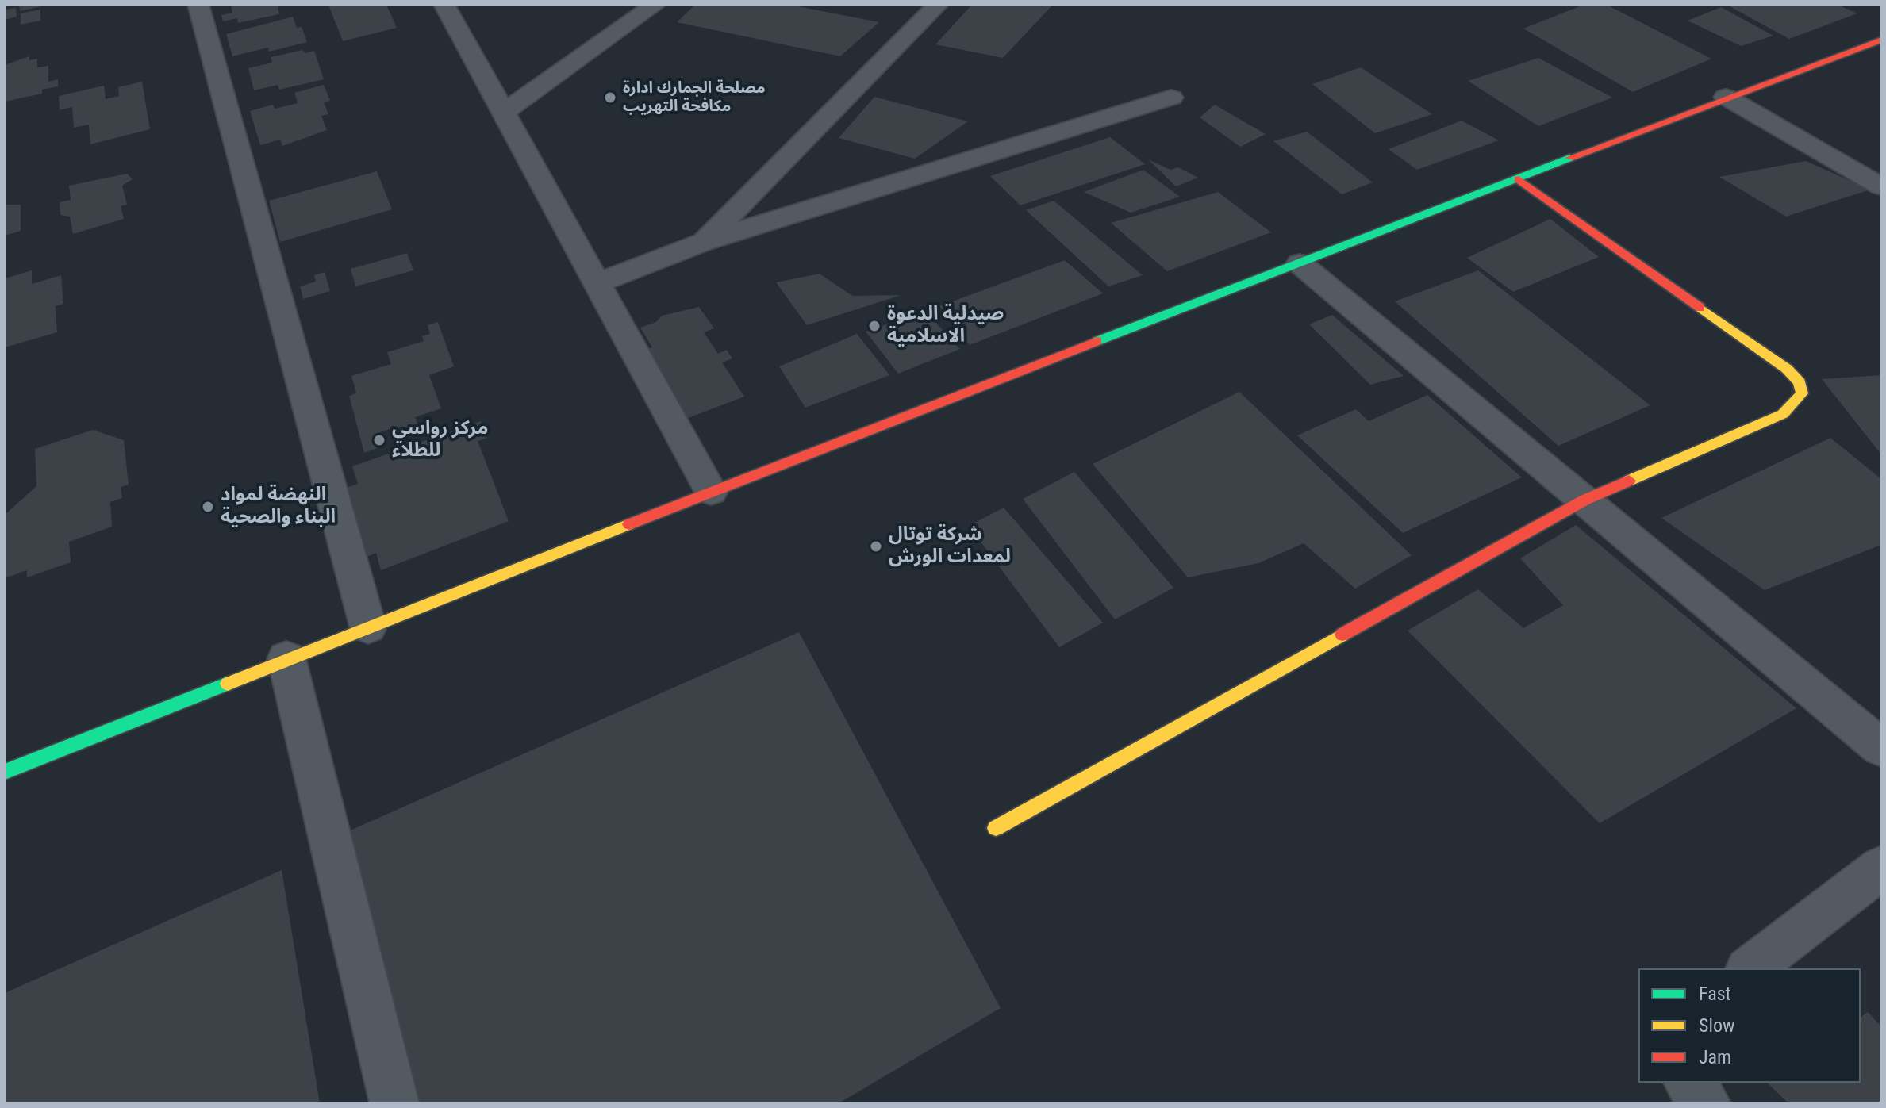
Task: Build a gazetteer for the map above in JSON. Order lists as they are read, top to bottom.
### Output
{
  "places": [
    "مصلحة الجمارك ادارة مكافحة التهريب",
    "صيدلية الدعوة الاسلامية",
    "مركز رواسي للطلاء",
    "النهضة لمواد البناء والصحية",
    "شركة توتال لمعدات الورش"
  ],
  "legend": ["Fast", "Slow", "Jam"]
}
